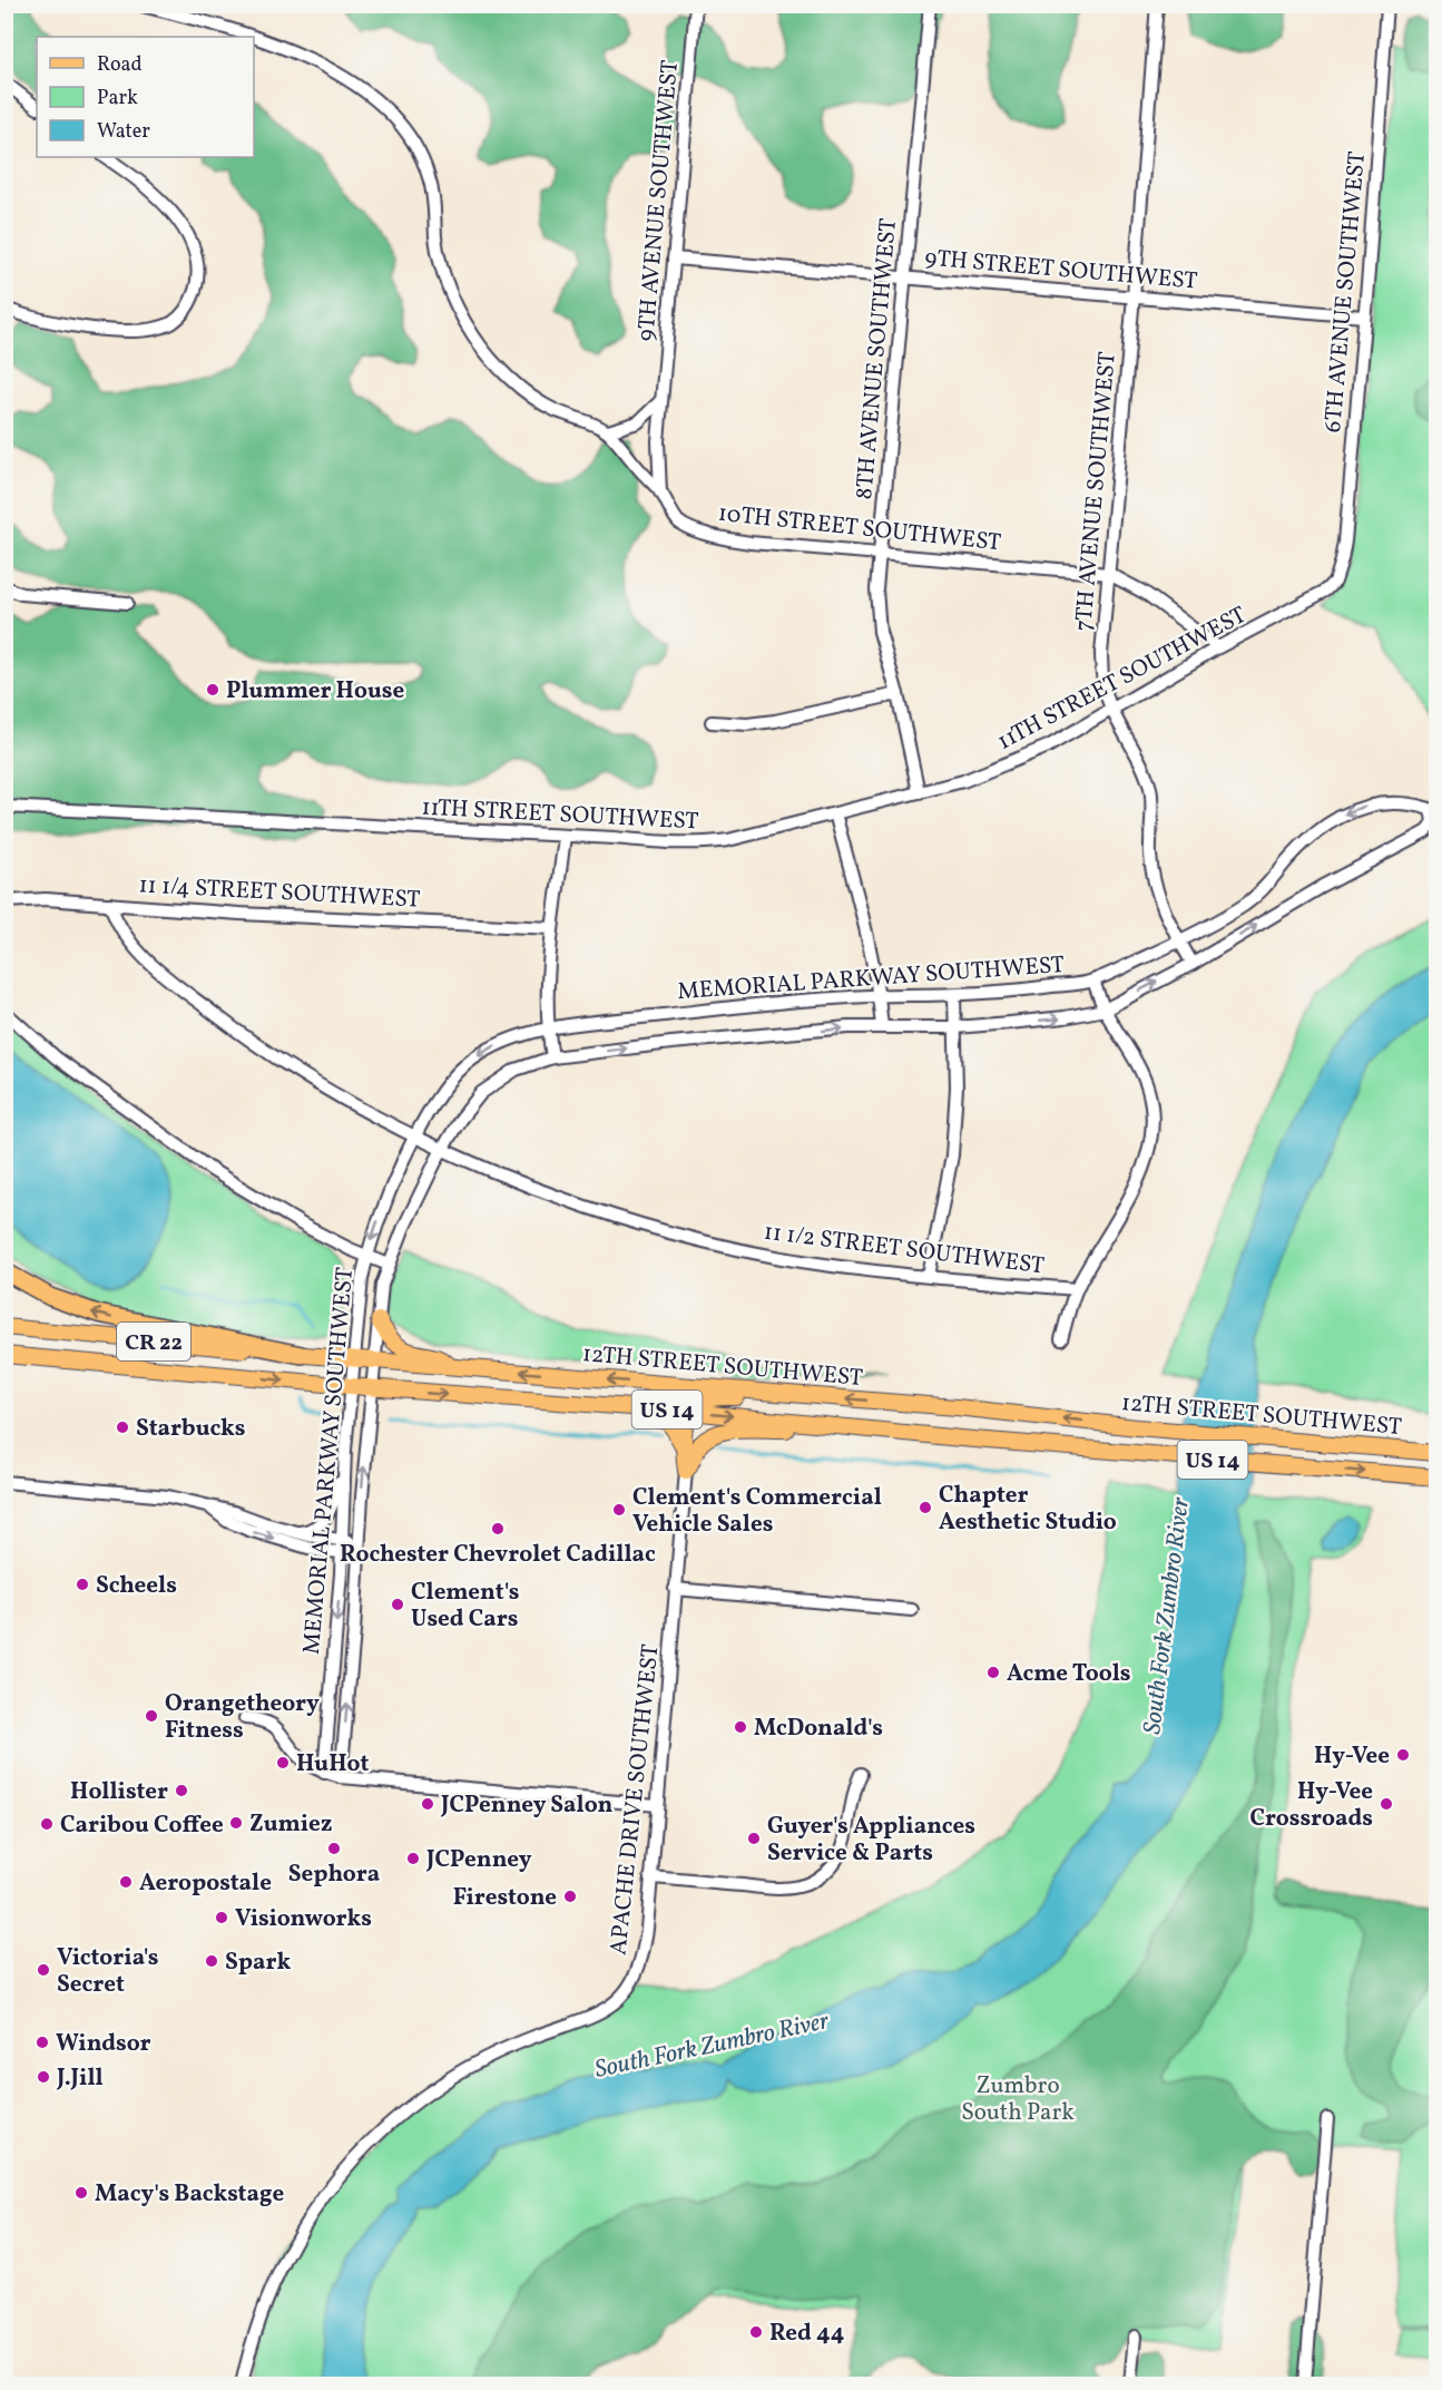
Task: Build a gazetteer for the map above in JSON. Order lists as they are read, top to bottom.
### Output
{
  "streets": {
    "highway": ["US 14"],
    "main road": ["CR 22", "12TH STREET SOUTHWEST"],
    "street": [
      "9TH AVENUE SOUTHWEST",
      "9TH STREET SOUTHWEST",
      "6TH AVENUE SOUTHWEST",
      "8TH AVENUE SOUTHWEST",
      "7TH AVENUE SOUTHWEST",
      "10TH STREET SOUTHWEST",
      "11TH STREET SOUTHWEST",
      "11 1/4 STREET SOUTHWEST",
      "MEMORIAL PARKWAY SOUTHWEST",
      "11 1/2 STREET SOUTHWEST",
      "APACHE DRIVE SOUTHWEST"
    ]
  },
  "crossings": [
    ["9TH AVENUE SOUTHWEST", "9TH STREET SOUTHWEST"],
    ["9TH AVENUE SOUTHWEST", "10TH STREET SOUTHWEST"],
    ["9TH STREET SOUTHWEST", "6TH AVENUE SOUTHWEST"],
    ["9TH STREET SOUTHWEST", "8TH AVENUE SOUTHWEST"],
    ["9TH STREET SOUTHWEST", "7TH AVENUE SOUTHWEST"],
    ["6TH AVENUE SOUTHWEST", "11TH STREET SOUTHWEST"],
    ["8TH AVENUE SOUTHWEST", "10TH STREET SOUTHWEST"],
    ["8TH AVENUE SOUTHWEST", "11TH STREET SOUTHWEST"],
    ["7TH AVENUE SOUTHWEST", "10TH STREET SOUTHWEST"],
    ["7TH AVENUE SOUTHWEST", "11TH STREET SOUTHWEST"],
    ["7TH AVENUE SOUTHWEST", "MEMORIAL PARKWAY SOUTHWEST"],
    ["10TH STREET SOUTHWEST", "11TH STREET SOUTHWEST"],
    ["11 1/4 STREET SOUTHWEST", "11 1/2 STREET SOUTHWEST"],
    ["MEMORIAL PARKWAY SOUTHWEST", "11 1/2 STREET SOUTHWEST"],
    ["MEMORIAL PARKWAY SOUTHWEST", "12TH STREET SOUTHWEST"],
    ["12TH STREET SOUTHWEST", "US 14"]
  ],
  "water": ["South Fork Zumbro River"],
  "parks": ["Zumbro South Park"],
  "places": [
    "Plummer House",
    "Starbucks",
    "Chapter Aesthetic Studio",
    "Clement's Commercial Vehicle Sales",
    "Rochester Chevrolet Cadillac",
    "Scheels",
    "Clement's Used Cars",
    "Acme Tools",
    "Orangetheory Fitness",
    "McDonald's",
    "Hy-Vee",
    "HuHot",
    "Hollister",
    "JCPenney Salon",
    "Hy-Vee Crossroads",
    "Zumiez",
    "Caribou Coffee",
    "Guyer's Appliances Service & Parts",
    "Sephora",
    "JCPenney",
    "Aeropostale",
    "Firestone",
    "Visionworks",
    "Spark",
    "Victoria's Secret",
    "Windsor",
    "J.Jill",
    "Macy's Backstage",
    "Red 44"
  ],
  "legend": ["Road", "Park", "Water"]
}
